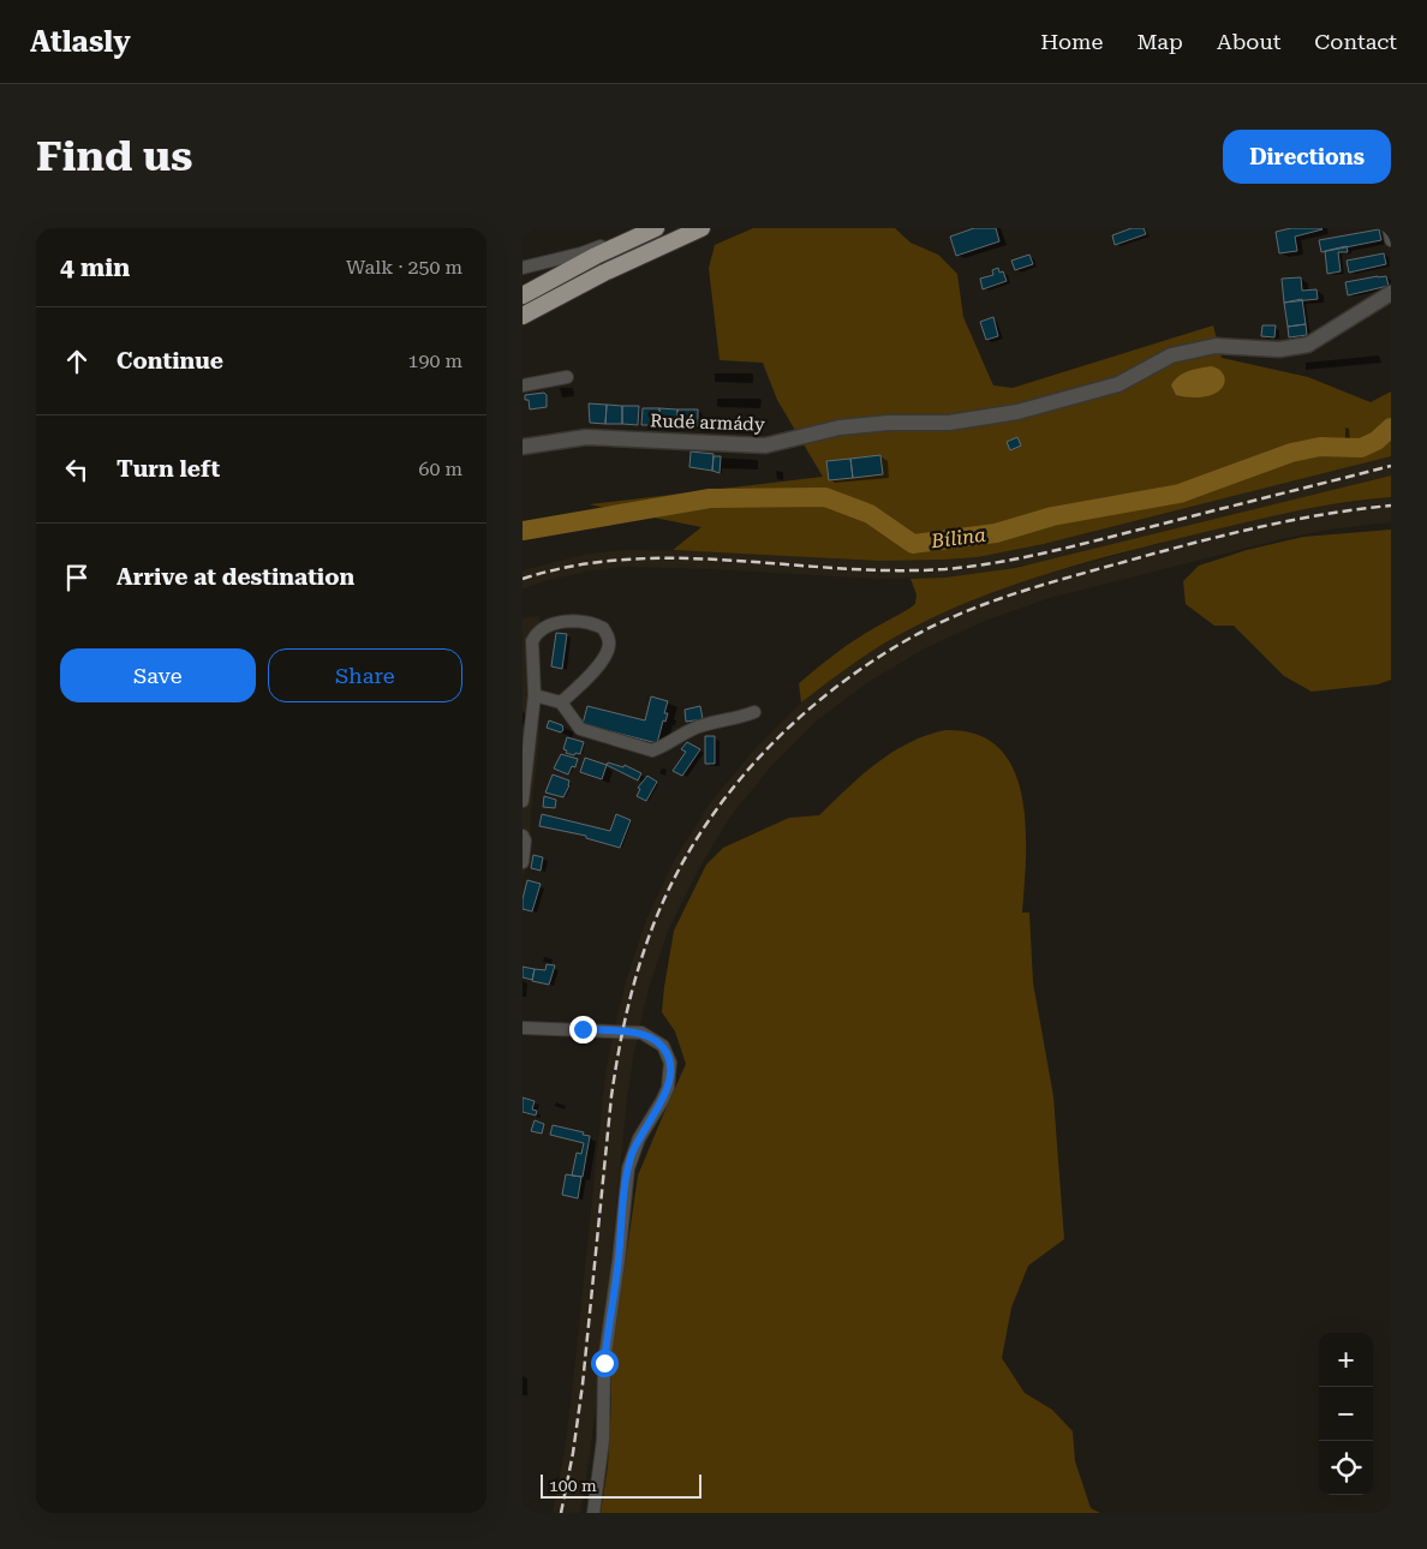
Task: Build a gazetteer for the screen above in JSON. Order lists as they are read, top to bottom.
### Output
{
  "streets": {
    "street": ["Rudé armády"]
  },
  "water": ["Bílina"],
  "scale_bar": "100 m",
  "page": {
    "header": "Atlasly",
    "nav": [
      "Home",
      "Map",
      "About",
      "Contact"
    ],
    "buttons": [
      "Directions",
      ["Save", "Share"]
    ],
    "title": "Find us",
    "heading": ["4 min", "Walk · 250 m"],
    "list": [
      ["Continue", "190 m"],
      ["Turn left", "60 m"],
      "Arrive at destination"
    ],
    "map_buttons": ["+", "−"],
    "scale": "100 m"
  }
}
